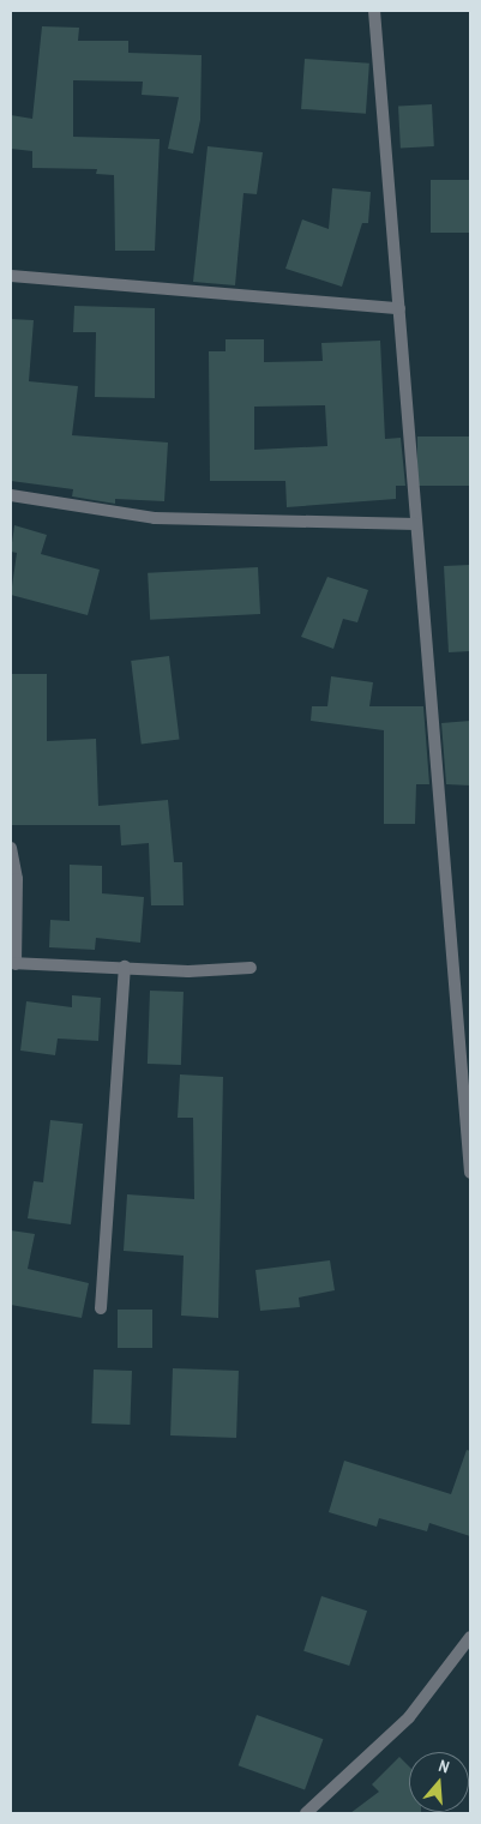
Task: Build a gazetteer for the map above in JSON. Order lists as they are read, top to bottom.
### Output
{
  "north": "top"
}
